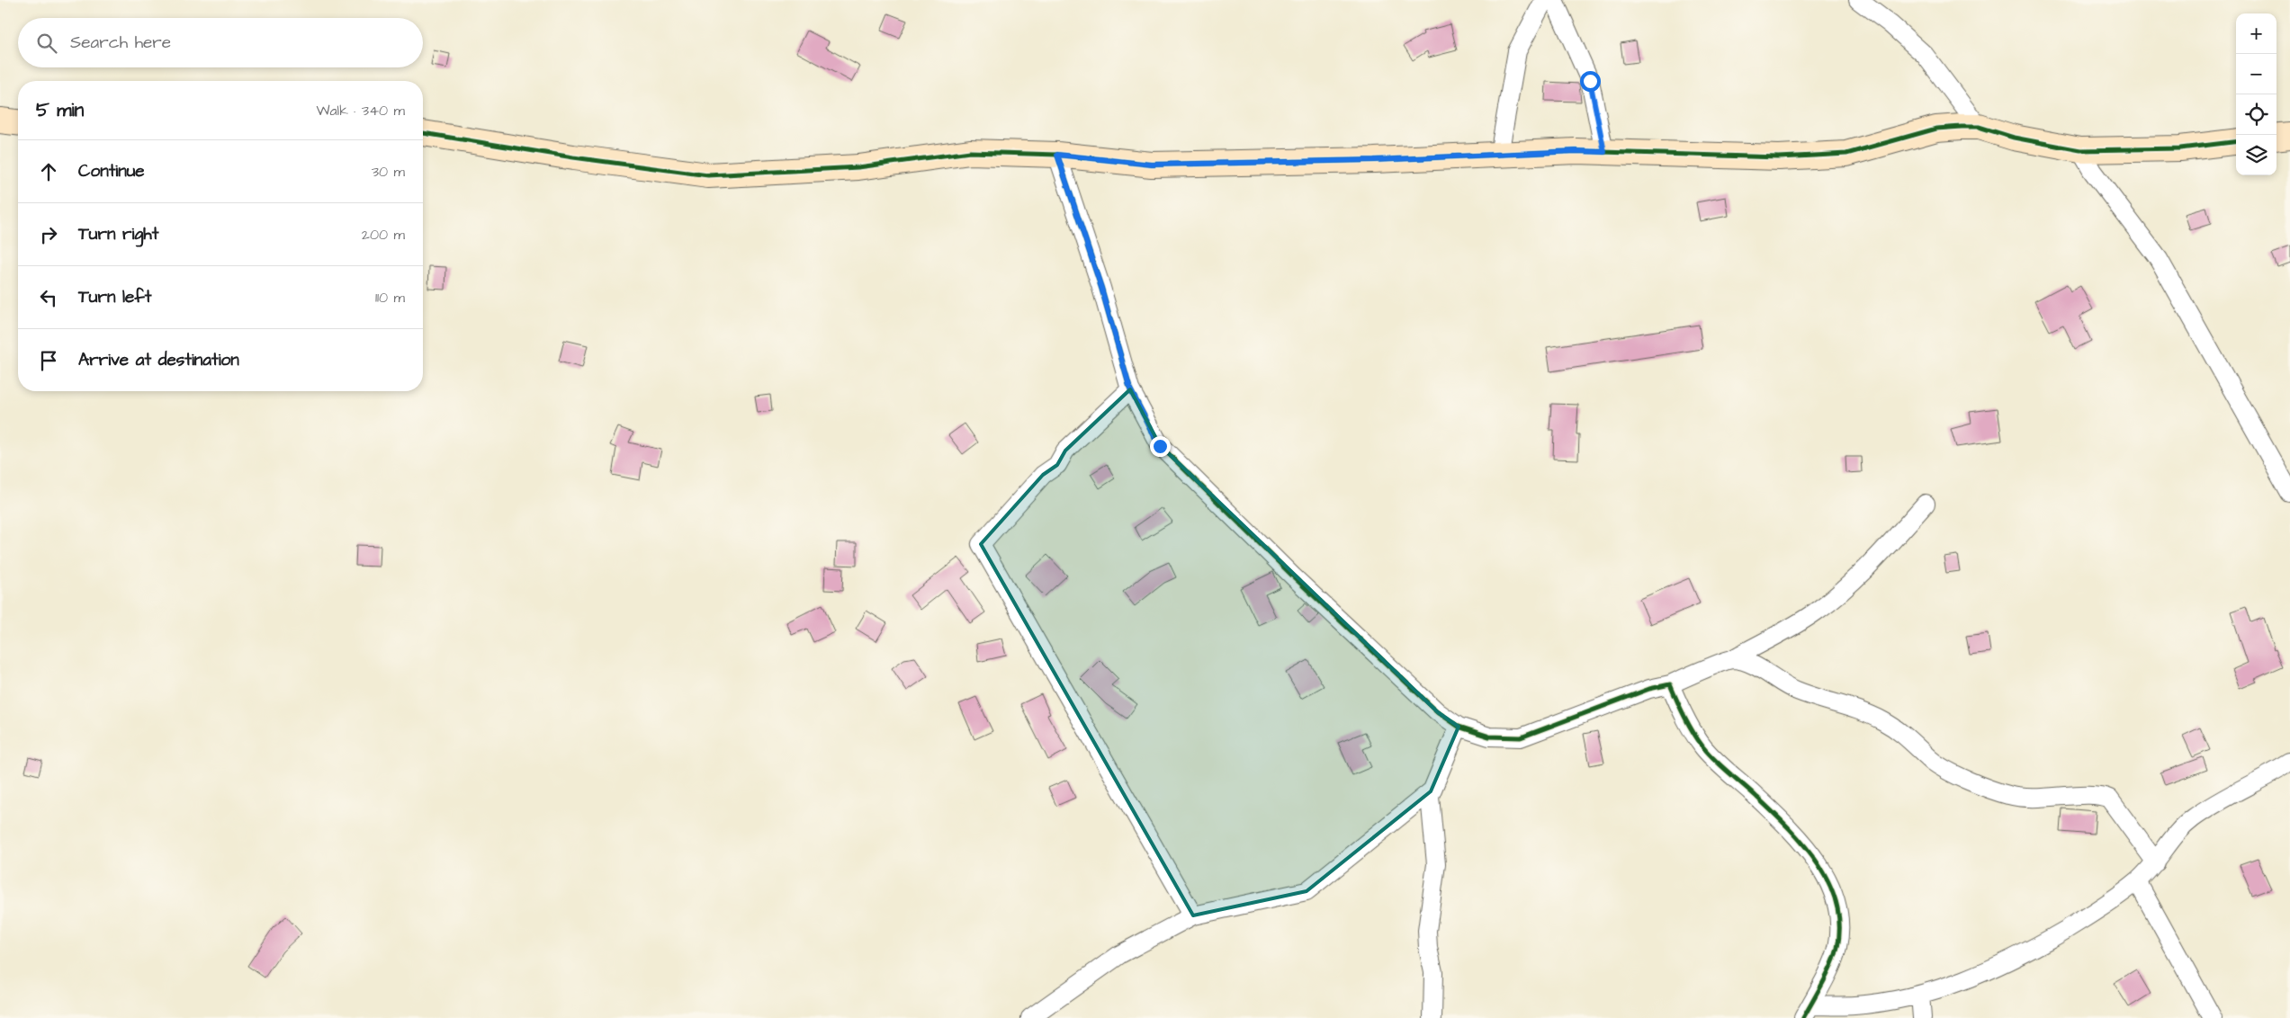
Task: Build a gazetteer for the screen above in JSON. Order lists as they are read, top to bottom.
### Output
{
  "page": {
    "map_buttons": ["+", "−"],
    "search": "Search here",
    "heading": ["5 min", "Walk · 340 m"],
    "list": [
      ["Continue", "30 m"],
      ["Turn right", "200 m"],
      ["Turn left", "110 m"],
      "Arrive at destination"
    ]
  }
}
